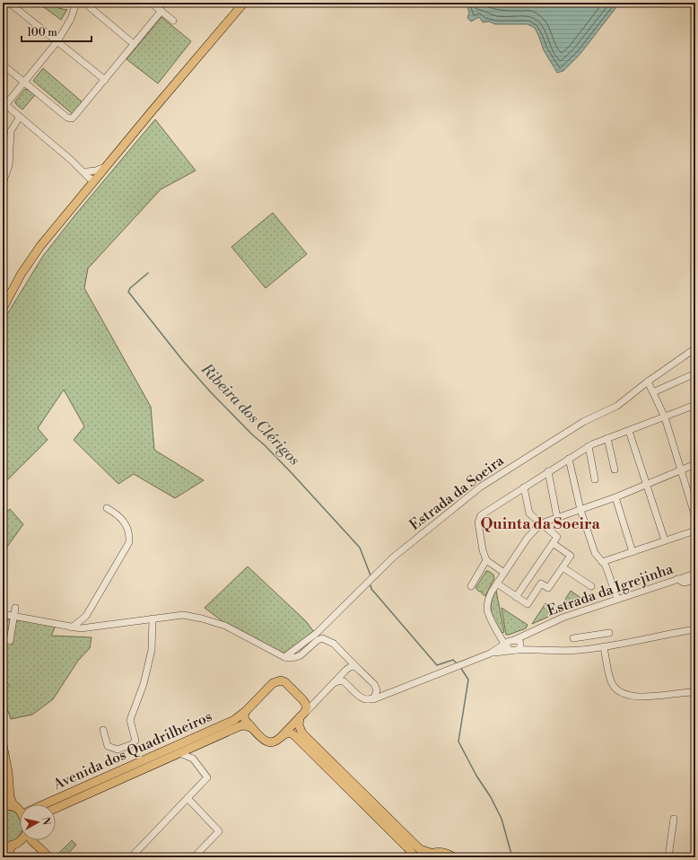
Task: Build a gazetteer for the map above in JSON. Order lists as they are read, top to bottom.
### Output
{
  "streets": {
    "main road": ["Avenida dos Quadrilheiros"],
    "street": ["Estrada da Soeira", "Estrada da Igrejinha"]
  },
  "districts": ["Quinta da Soeira"],
  "water": ["Ribeira dos Clérigos"],
  "scale_bar": "100 m",
  "north": "right"
}
